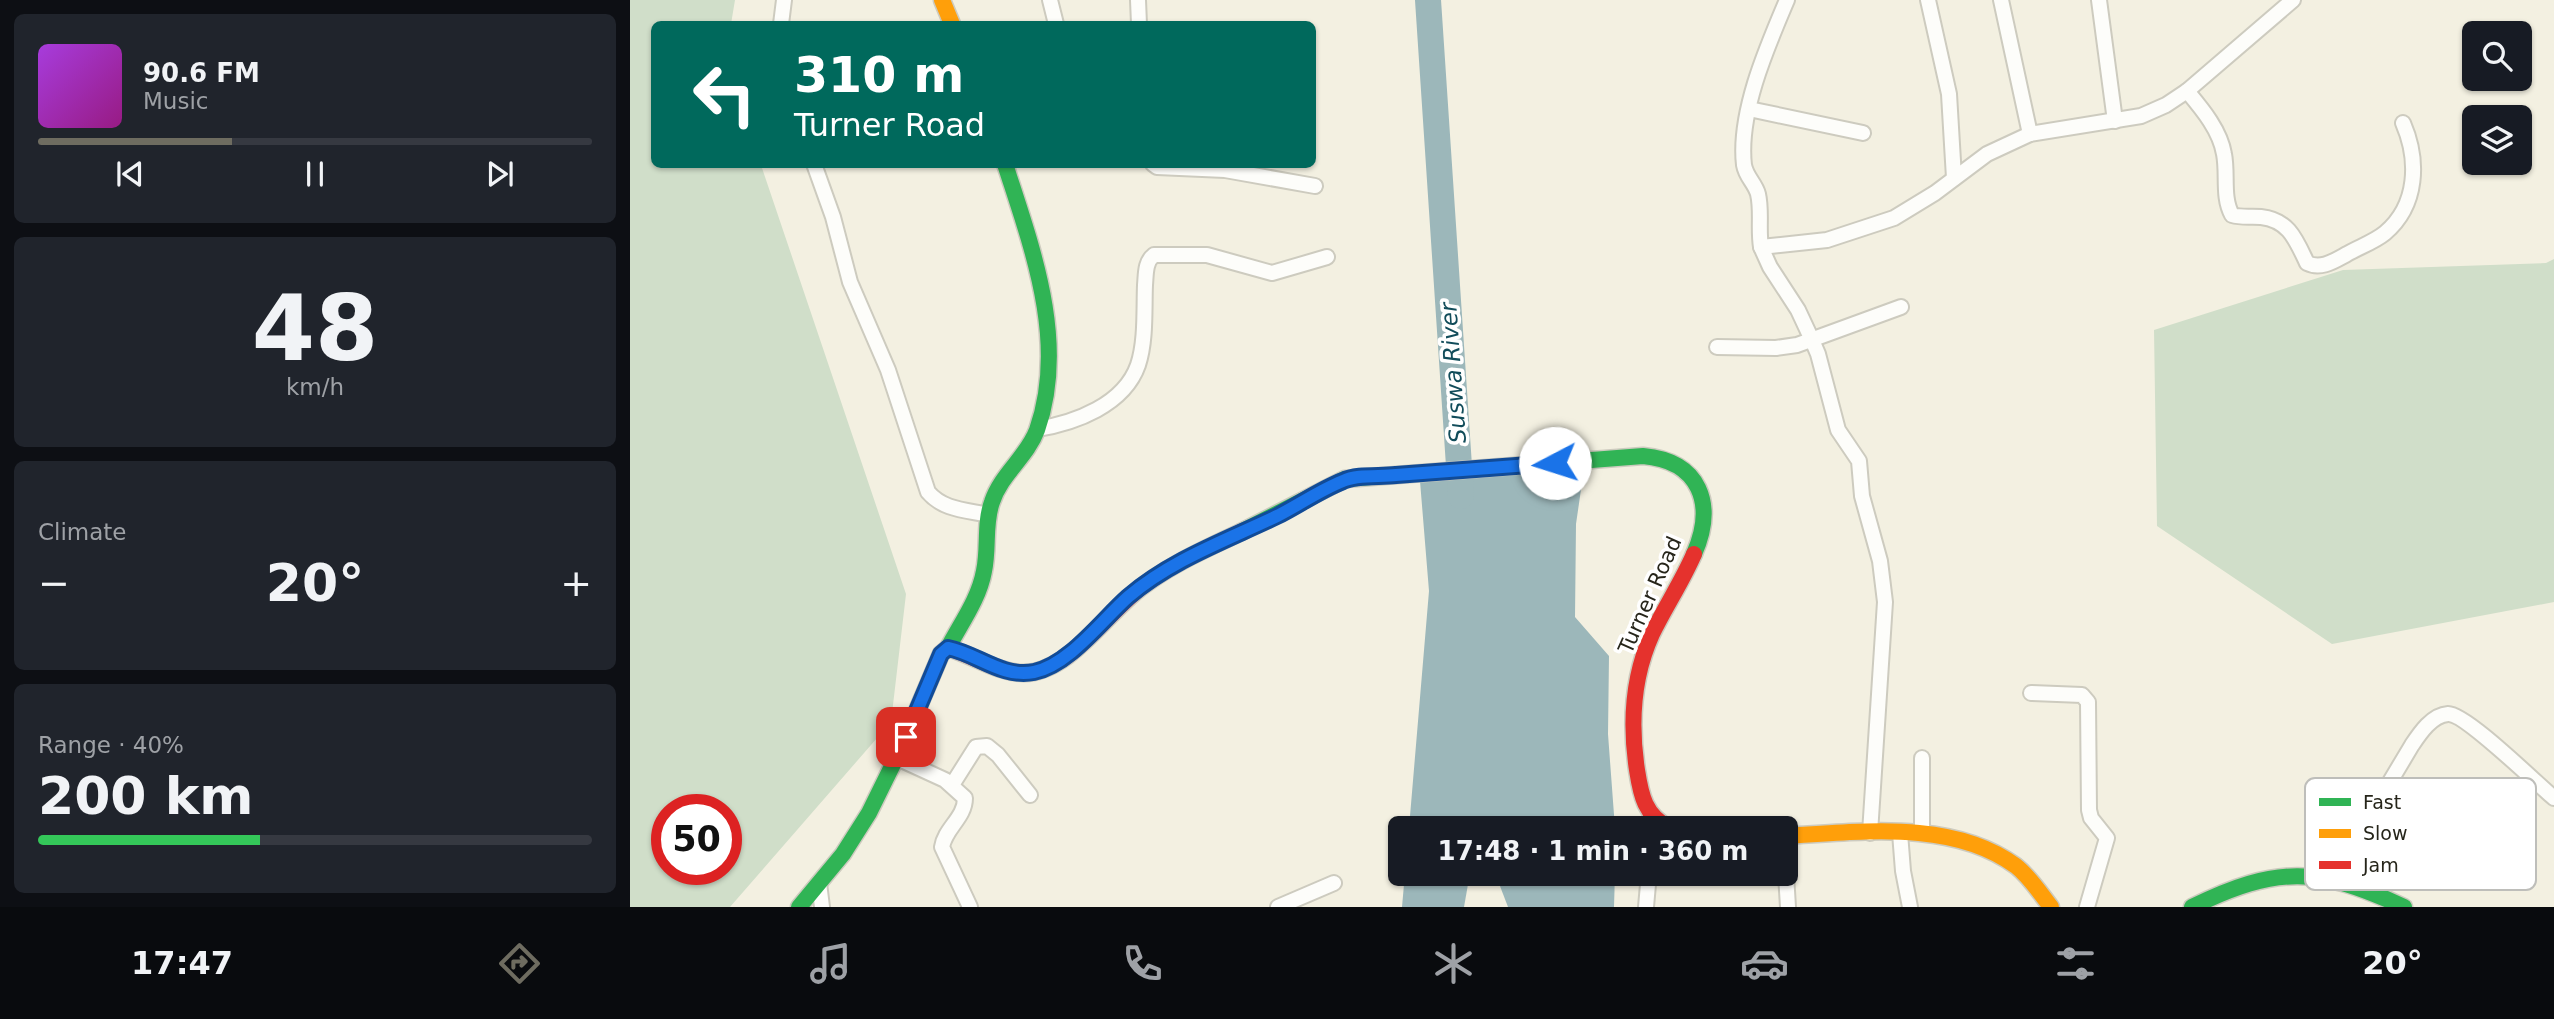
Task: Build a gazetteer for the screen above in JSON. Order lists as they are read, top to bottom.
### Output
{
  "streets": {
    "main road": ["Turner Road"]
  },
  "water": ["Suswa River"],
  "legend": ["Fast", "Slow", "Jam"],
  "page": {
    "turn": ["310 m", "Turner Road"],
    "song": ["90.6 FM", "Music"],
    "tile": [
      ["48", "km/h"],
      "Climate",
      ["Range · 40%", "200 km"]
    ],
    "heat": ["−", "20°", "+"],
    "limit": "50",
    "trip": "17:48 · 1 min · 360 m",
    "tabs": ["17:47", "20°"]
  }
}
